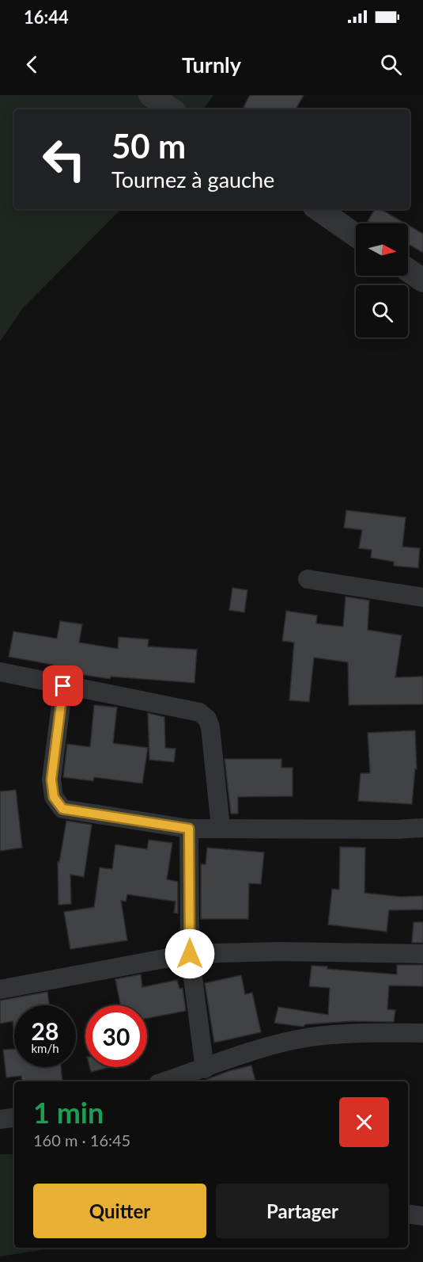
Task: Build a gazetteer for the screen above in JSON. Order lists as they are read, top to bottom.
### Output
{
  "north": "right",
  "page": {
    "status": "16:44",
    "header": "Turnly",
    "turn": ["50 m", "Tournez à gauche"],
    "speed": "28 km/h",
    "limit": "30",
    "heading": ["1 min", "160 m · 16:45"],
    "buttons": ["Quitter", "Partager"]
  }
}
